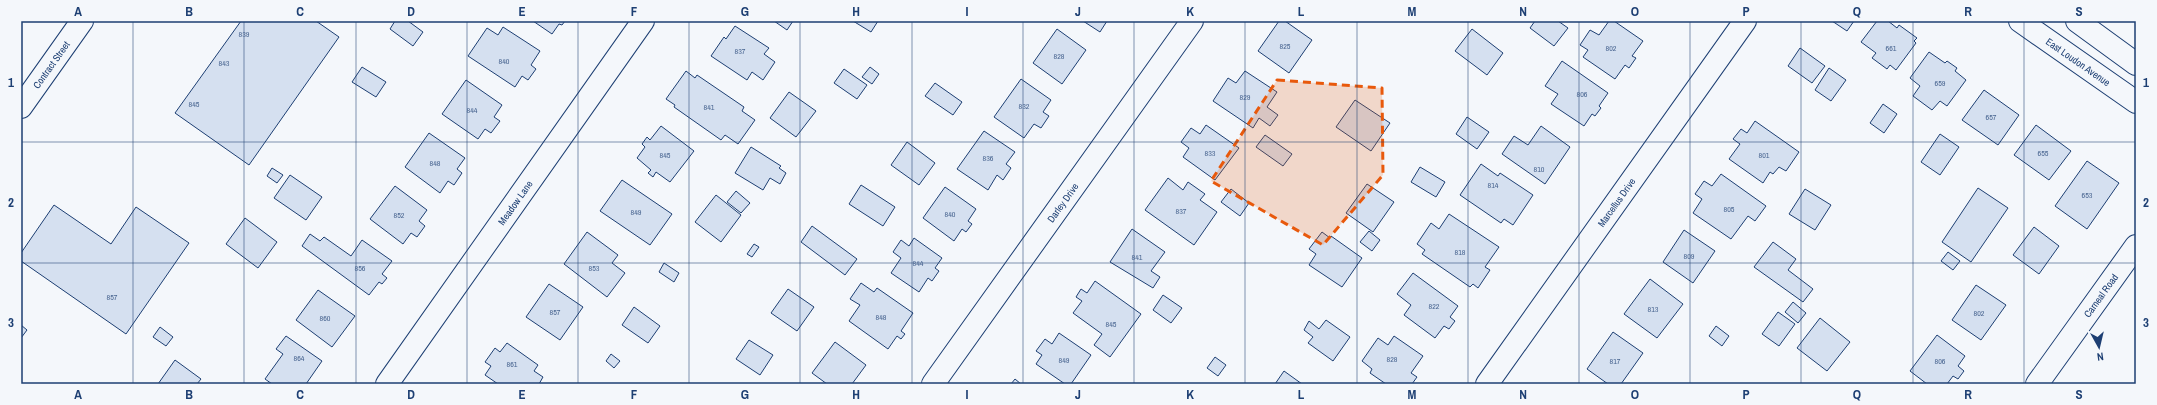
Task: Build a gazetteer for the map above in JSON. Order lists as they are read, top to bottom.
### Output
{
  "streets": {
    "street": [
      "East Loudon Avenue",
      "Contract Street",
      "Meadow Lane",
      "Darley Drive",
      "Marcellus Drive",
      "Carneal Road"
    ]
  },
  "house_numbers": [
    "839",
    "825",
    "802",
    "661",
    "837",
    "828",
    "840",
    "843",
    "659",
    "806",
    "829",
    "845",
    "832",
    "841",
    "844",
    "657",
    "833",
    "655",
    "845",
    "801",
    "836",
    "848",
    "810",
    "814",
    "653",
    "805",
    "837",
    "849",
    "840",
    "852",
    "818",
    "809",
    "841",
    "844",
    "856",
    "853",
    "857",
    "822",
    "813",
    "857",
    "802",
    "848",
    "860",
    "845",
    "864",
    "828",
    "849",
    "817",
    "806",
    "861"
  ],
  "north": "bottom",
  "grid": {
    "columns": [
      "A",
      "B",
      "C",
      "D",
      "E",
      "F",
      "G",
      "H",
      "I",
      "J",
      "K",
      "L",
      "M",
      "N",
      "O",
      "P",
      "Q",
      "R",
      "S"
    ],
    "rows": ["1", "2", "3"]
  }
}
